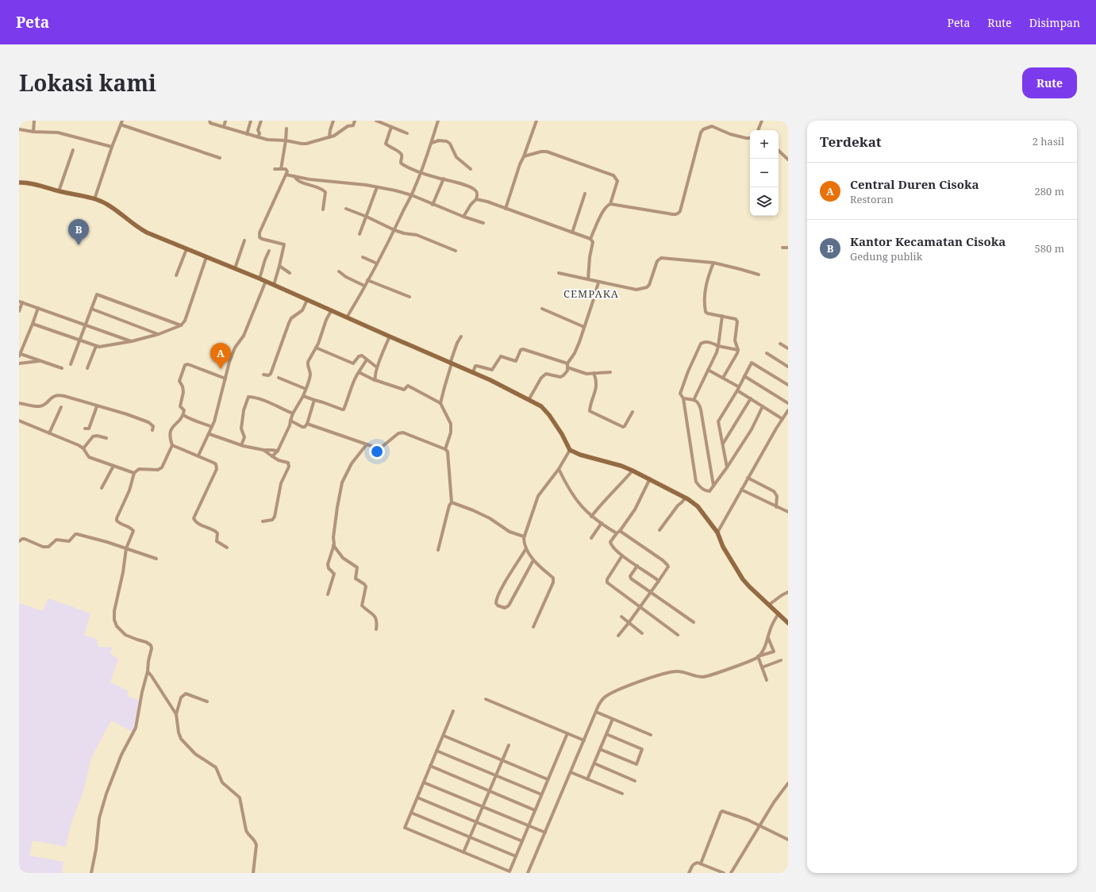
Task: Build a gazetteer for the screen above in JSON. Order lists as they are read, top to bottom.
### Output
{
  "districts": ["CEMPAKA"],
  "page": {
    "header": "Peta",
    "nav": ["Peta", "Rute", "Disimpan"],
    "title": "Lokasi kami",
    "buttons": "Rute",
    "heading": ["Terdekat", "2 hasil"],
    "map_buttons": ["+", "−"],
    "list": [
      {
        "mark": "A",
        "name": "Central Duren Cisoka",
        "note": "Restoran",
        "value": "280 m"
      },
      {
        "mark": "B",
        "name": "Kantor Kecamatan Cisoka",
        "note": "Gedung publik",
        "value": "580 m"
      }
    ],
    "pins": ["B", "A"]
  }
}
